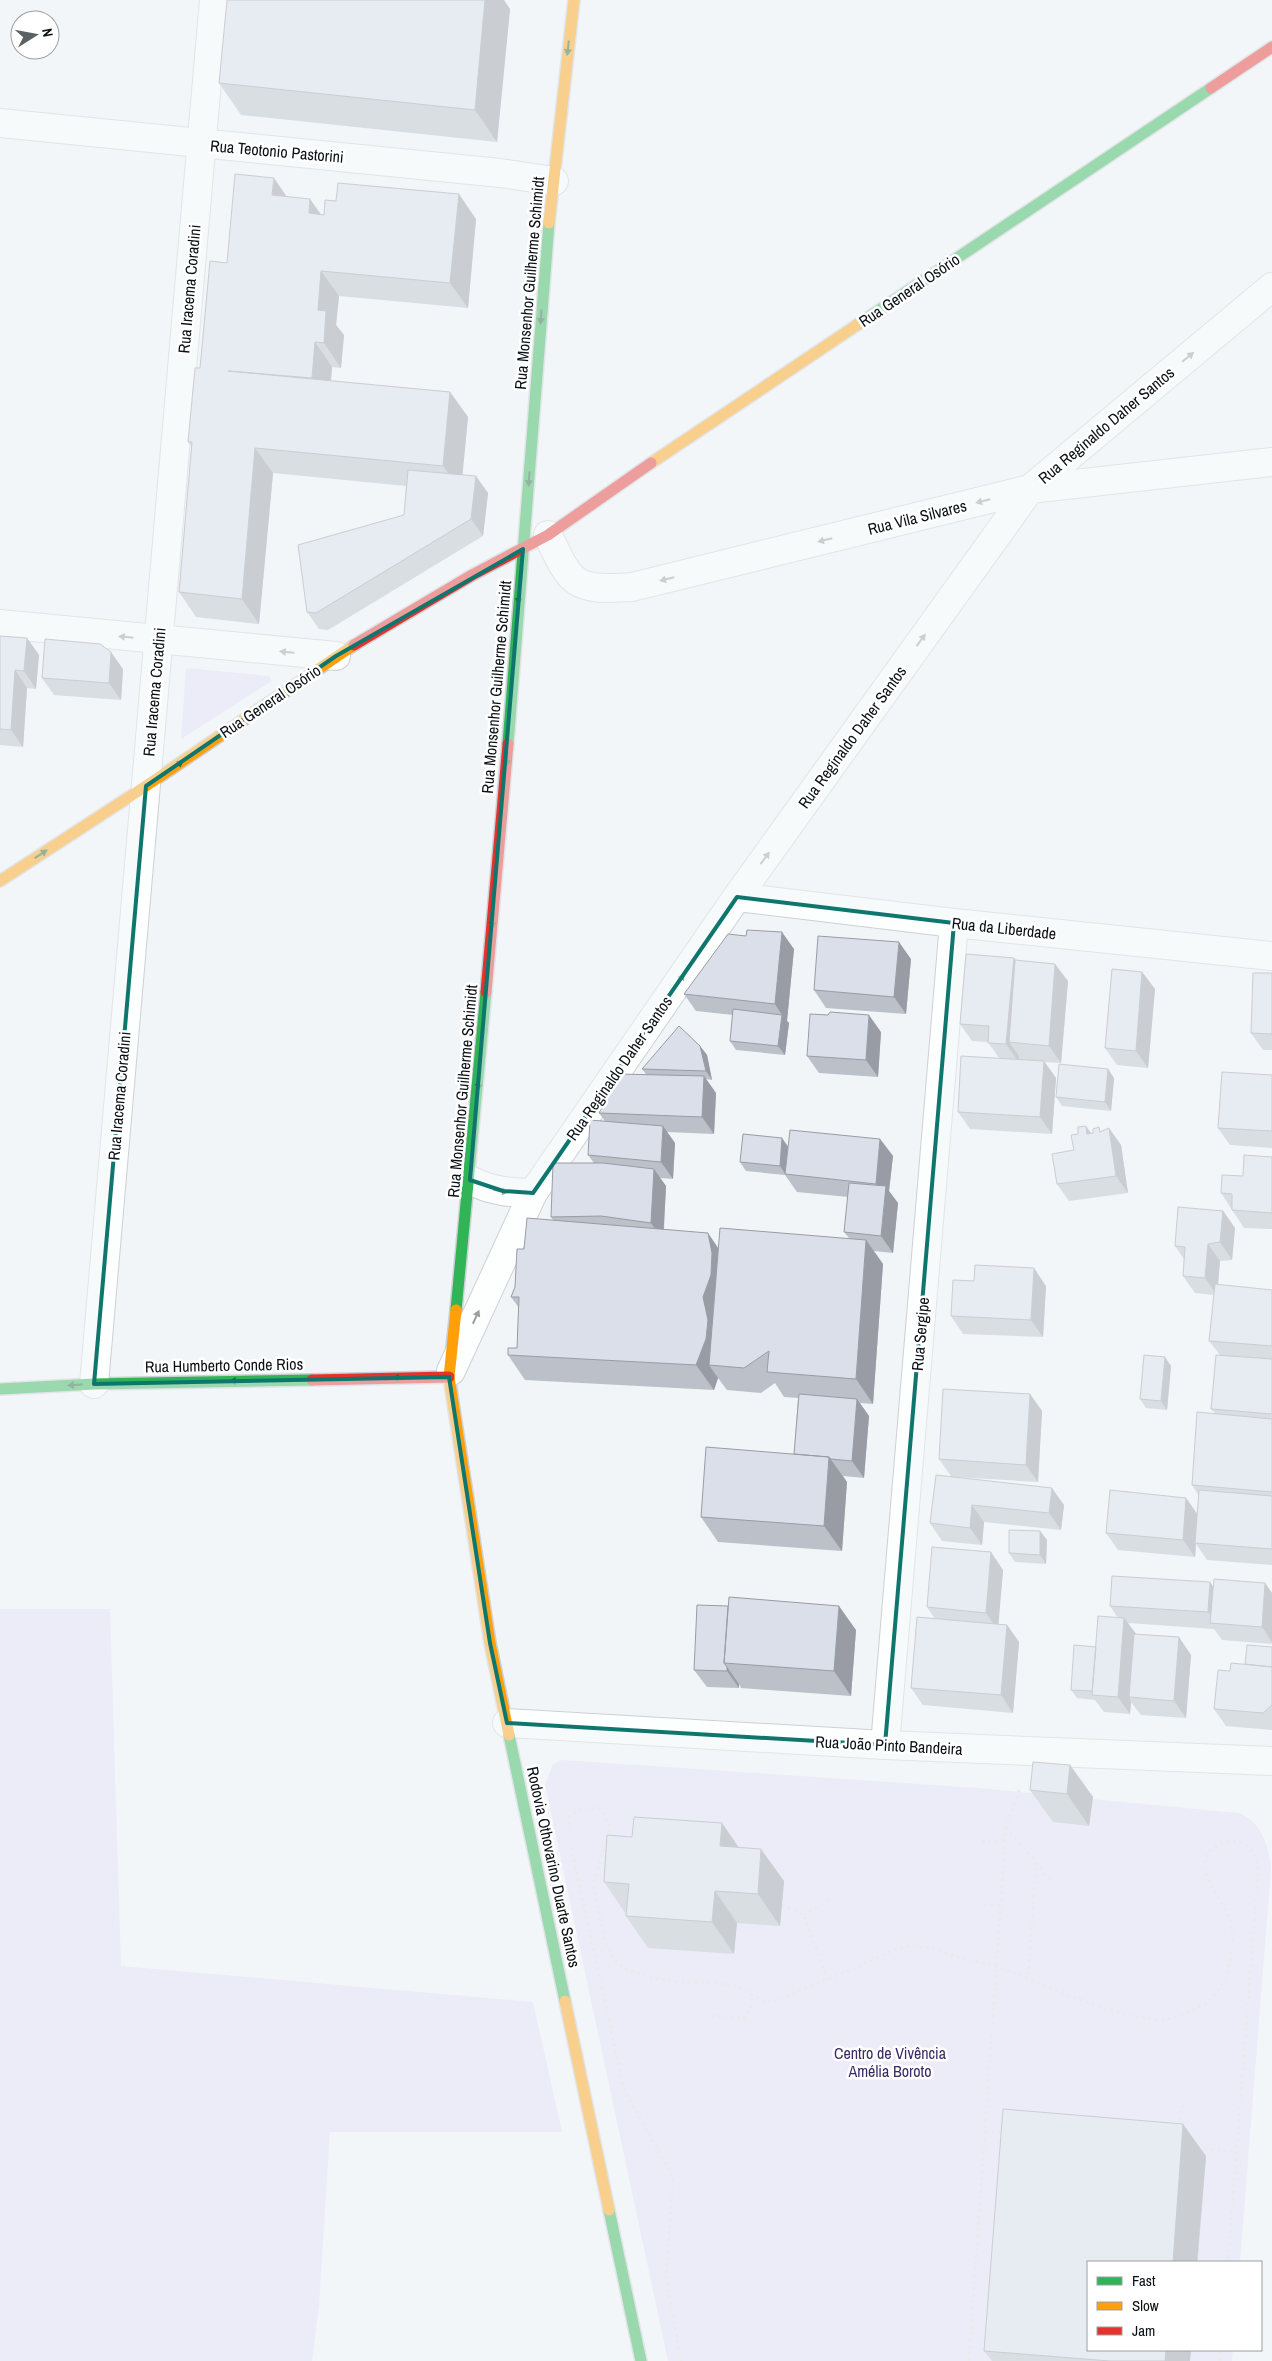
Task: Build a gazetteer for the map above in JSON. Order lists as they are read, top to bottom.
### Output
{
  "streets": {
    "main road": [
      "Rua Monsenhor Guilherme Schimidt",
      "Rua General Osório",
      "Rua Humberto Conde Rios",
      "Rodovia Othovarino Duarte Santos"
    ],
    "street": [
      "Rua Teotonio Pastorini",
      "Rua Iracema Coradini",
      "Rua Reginaldo Daher Santos",
      "Rua Vila Silvares",
      "Rua da Liberdade",
      "Rua Sergipe",
      "Rua João Pinto Bandeira"
    ]
  },
  "crossings": [
    ["Rua Teotonio Pastorini", "Rua Monsenhor Guilherme Schimidt"],
    ["Rua Teotonio Pastorini", "Rua Iracema Coradini"],
    ["Rua Monsenhor Guilherme Schimidt", "Rua General Osório"],
    ["Rua Monsenhor Guilherme Schimidt", "Rua Reginaldo Daher Santos"],
    ["Rua Monsenhor Guilherme Schimidt", "Rua Humberto Conde Rios"],
    ["Rua Monsenhor Guilherme Schimidt", "Rodovia Othovarino Duarte Santos"],
    ["Rua Iracema Coradini", "Rua General Osório"],
    ["Rua Iracema Coradini", "Rua Humberto Conde Rios"],
    ["Rua General Osório", "Rua Vila Silvares"],
    ["Rua Reginaldo Daher Santos", "Rua Vila Silvares"],
    ["Rua Reginaldo Daher Santos", "Rua da Liberdade"],
    ["Rua Reginaldo Daher Santos", "Rua Humberto Conde Rios"],
    ["Rua Reginaldo Daher Santos", "Rodovia Othovarino Duarte Santos"],
    ["Rua da Liberdade", "Rua Sergipe"],
    ["Rua Sergipe", "Rua João Pinto Bandeira"],
    ["Rua Humberto Conde Rios", "Rodovia Othovarino Duarte Santos"],
    ["Rua João Pinto Bandeira", "Rodovia Othovarino Duarte Santos"]
  ],
  "one_way": [
    "Rua Monsenhor Guilherme Schimidt",
    "Rua Reginaldo Daher Santos",
    "Rua Vila Silvares",
    "Rua Humberto Conde Rios"
  ],
  "parks": ["Centro de Vivência Amélia Boroto"],
  "legend": ["Fast", "Slow", "Jam"],
  "north": "right"
}
